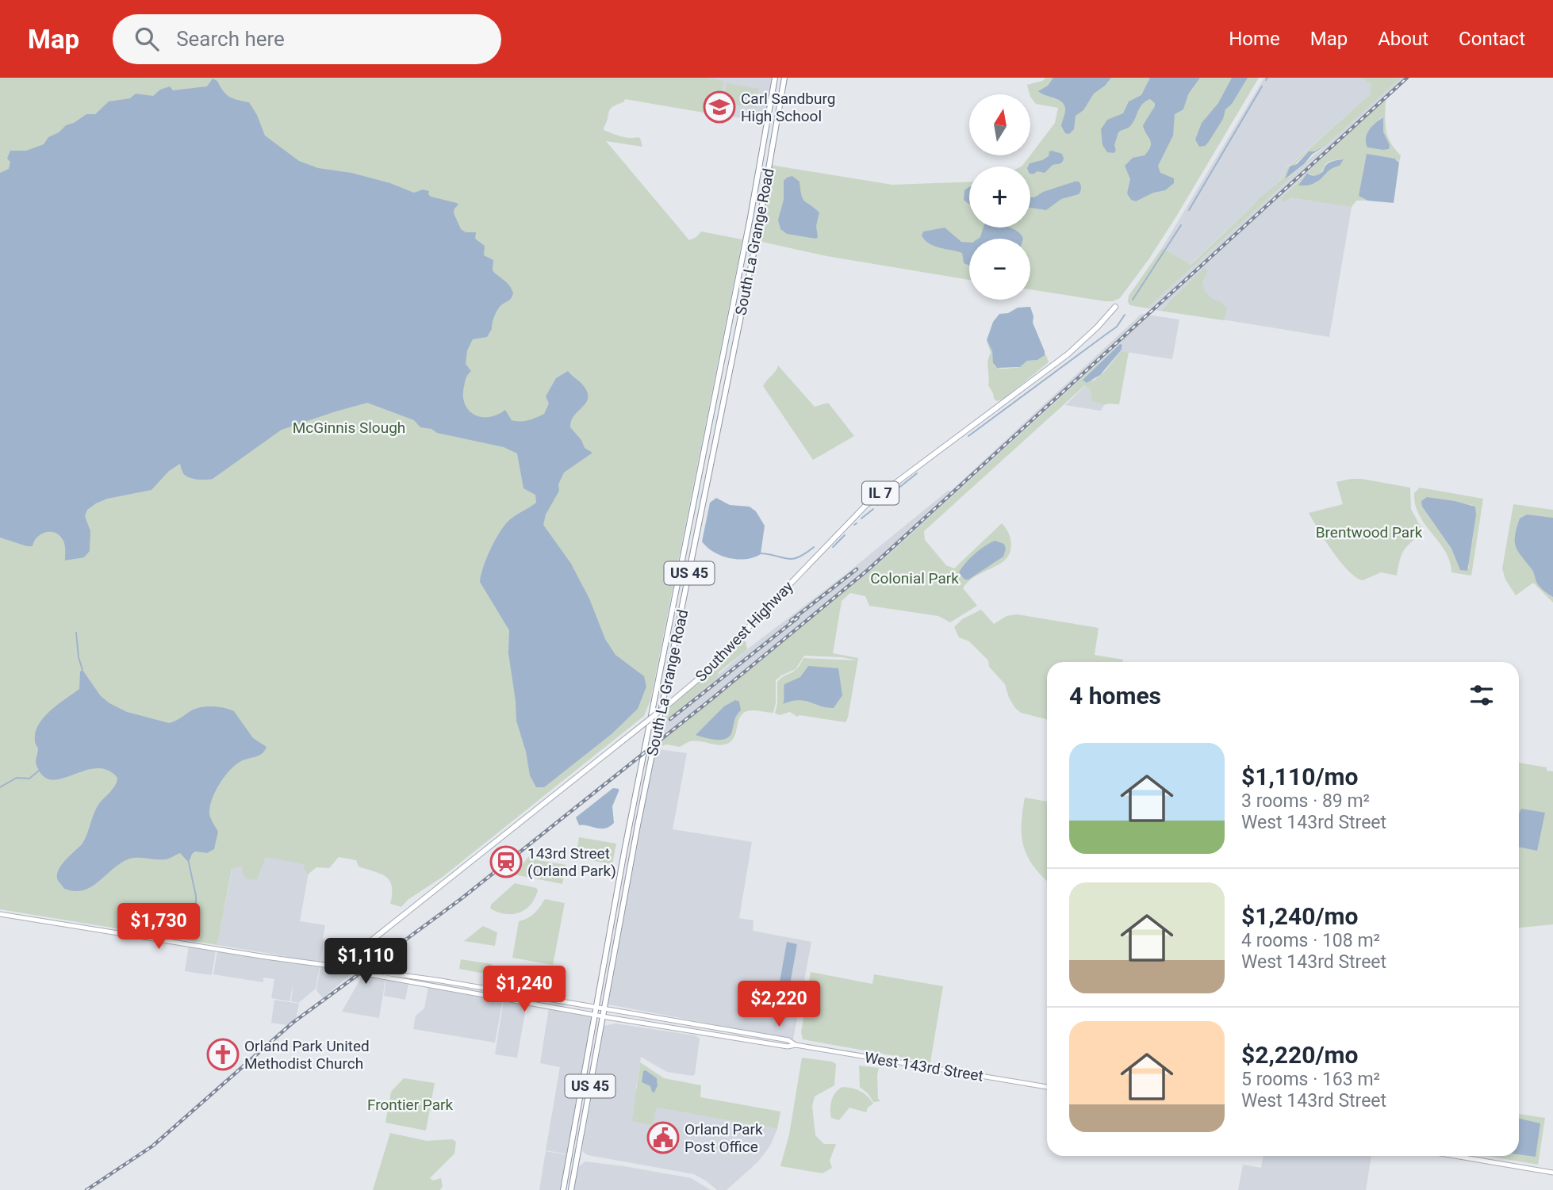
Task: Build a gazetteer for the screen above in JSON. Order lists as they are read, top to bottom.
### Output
{
  "streets": {
    "main road": [
      "South La Grange Road",
      "IL 7",
      "US 45",
      "Southwest Highway",
      "West 143rd Street"
    ]
  },
  "crossings": [
    ["South La Grange Road", "West 143rd Street"],
    ["Southwest Highway", "West 143rd Street"]
  ],
  "parks": [
    "McGinnis Slough",
    "Brentwood Park",
    "Colonial Park",
    "Frontier Park"
  ],
  "places": {
    "school or university": ["Carl Sandburg High School"],
    "station": ["143rd Street (Orland Park)"],
    "church": ["Orland Park United Methodist Church"],
    "public building": ["Orland Park Post Office"]
  },
  "north": "top",
  "page": {
    "header": "Map",
    "search": "Search here",
    "nav": [
      "Home",
      "Map",
      "About",
      "Contact"
    ],
    "map_buttons": ["+", "−"],
    "heading": "4 homes",
    "list": [
      {
        "name": "$1,110/mo",
        "note": "3 rooms · 89 m² · West 143rd Street"
      },
      {
        "name": "$1,240/mo",
        "note": "4 rooms · 108 m² · West 143rd Street"
      },
      {
        "name": "$2,220/mo",
        "note": "5 rooms · 163 m² · West 143rd Street"
      }
    ],
    "price": [
      "$1,730",
      "$1,110",
      "$1,240",
      "$2,220"
    ]
  }
}
